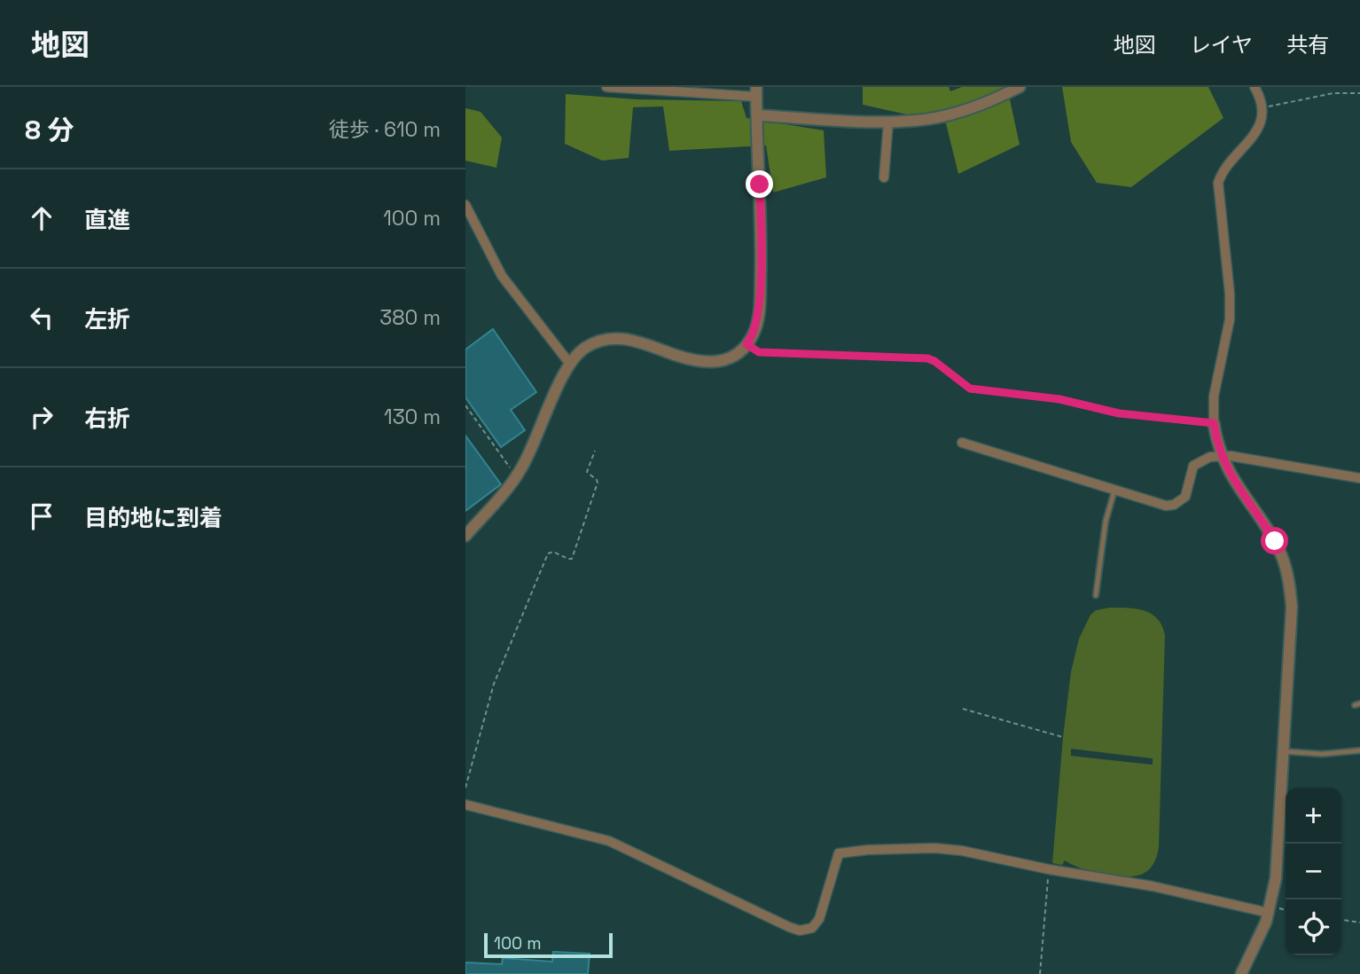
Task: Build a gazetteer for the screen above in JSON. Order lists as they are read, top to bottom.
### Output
{
  "scale_bar": "100 m",
  "page": {
    "header": "地図",
    "nav": ["地図", "レイヤ", "共有"],
    "heading": ["8 分", "徒歩 · 610 m"],
    "list": [
      ["直進", "100 m"],
      ["左折", "380 m"],
      ["右折", "130 m"],
      "目的地に到着"
    ],
    "map_buttons": ["+", "−"],
    "scale": "100 m"
  }
}
